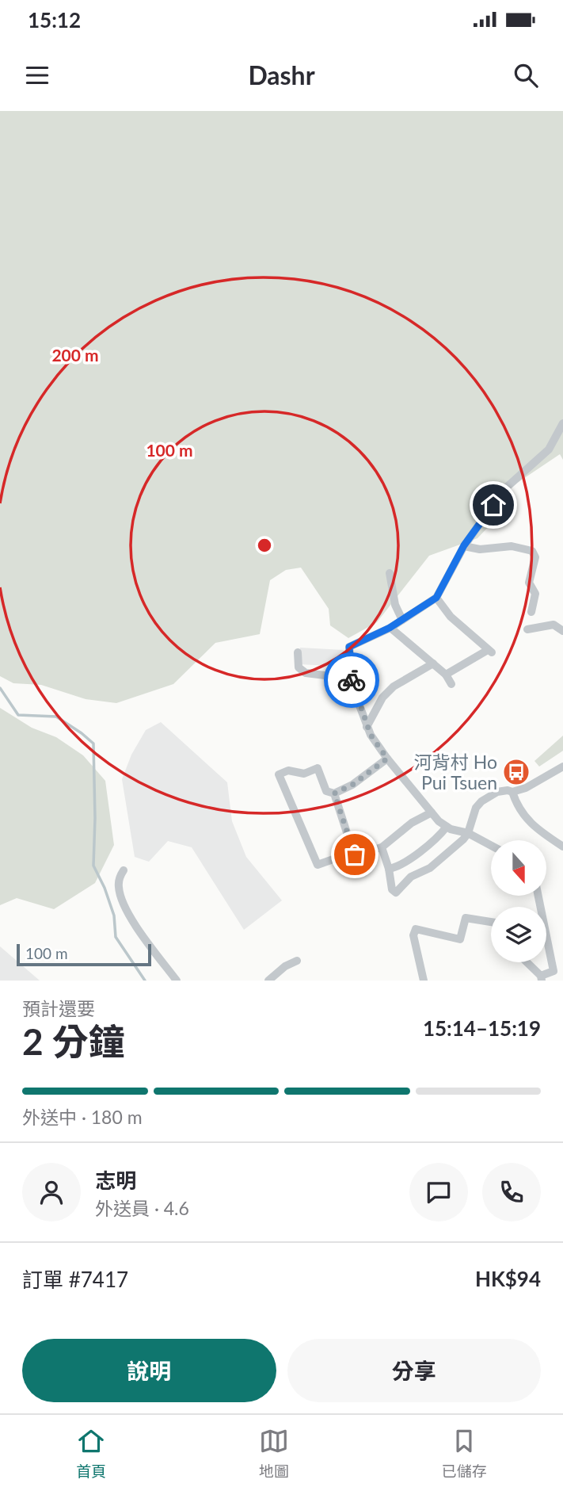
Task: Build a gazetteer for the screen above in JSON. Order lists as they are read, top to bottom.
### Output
{
  "places": {
    "bus stop": ["河背村 Ho Pui Tsuen"]
  },
  "scale_bar": "100 m",
  "north": "bottom",
  "page": {
    "status": "15:12",
    "header": "Dashr",
    "scale": "100 m",
    "heading": ["2 分鐘", "預計還要", "15:14–15:19"],
    "panel": [
      "志明",
      "外送員 · 4.6",
      "訂單 #7417",
      "HK$94"
    ],
    "bar": "外送中 · 180 m",
    "buttons": ["說明", "分享"],
    "tabs": ["首頁", "地圖", "已儲存"]
  },
  "rings": ["200 m", "100 m"]
}
